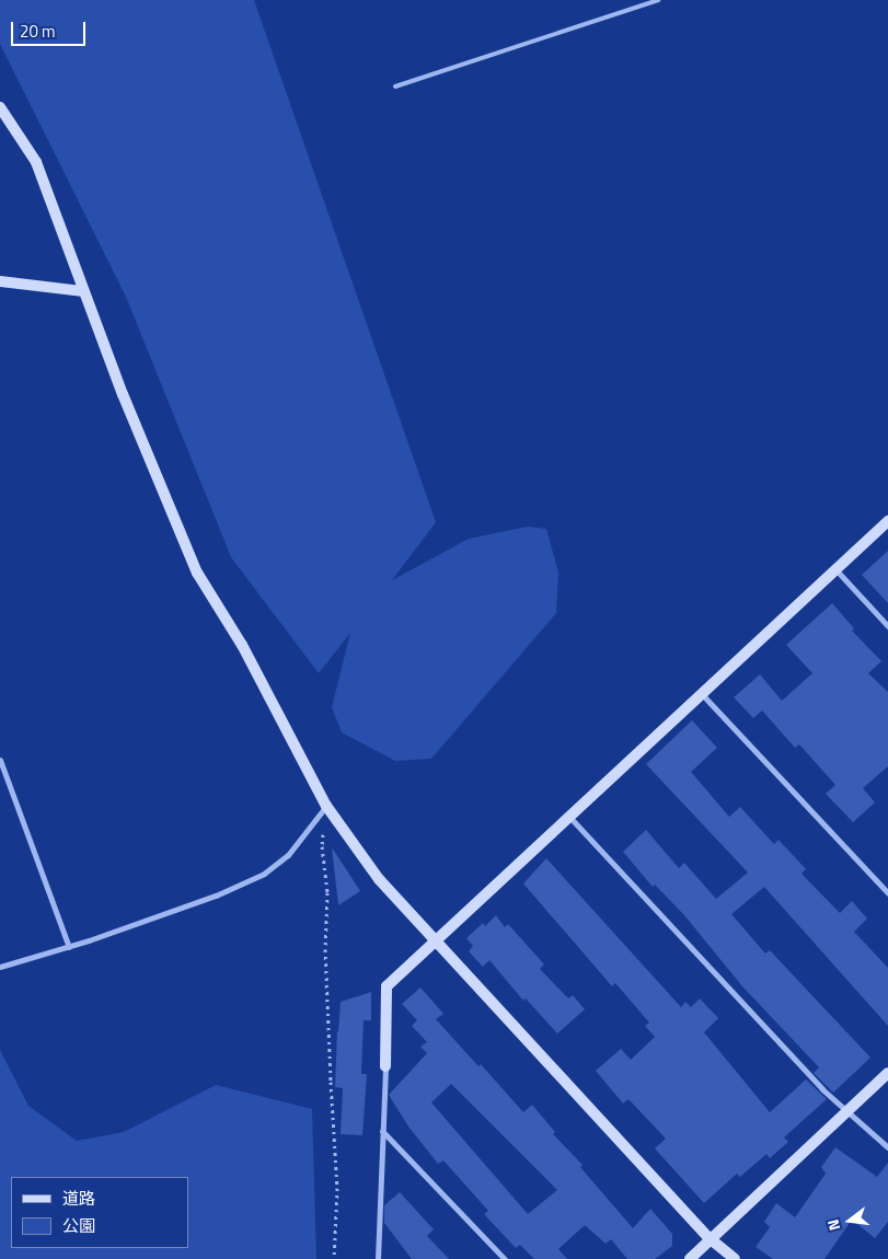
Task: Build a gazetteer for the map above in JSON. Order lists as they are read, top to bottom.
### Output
{
  "legend": ["道路", "公園"],
  "scale_bar": "20 m",
  "north": "left"
}
